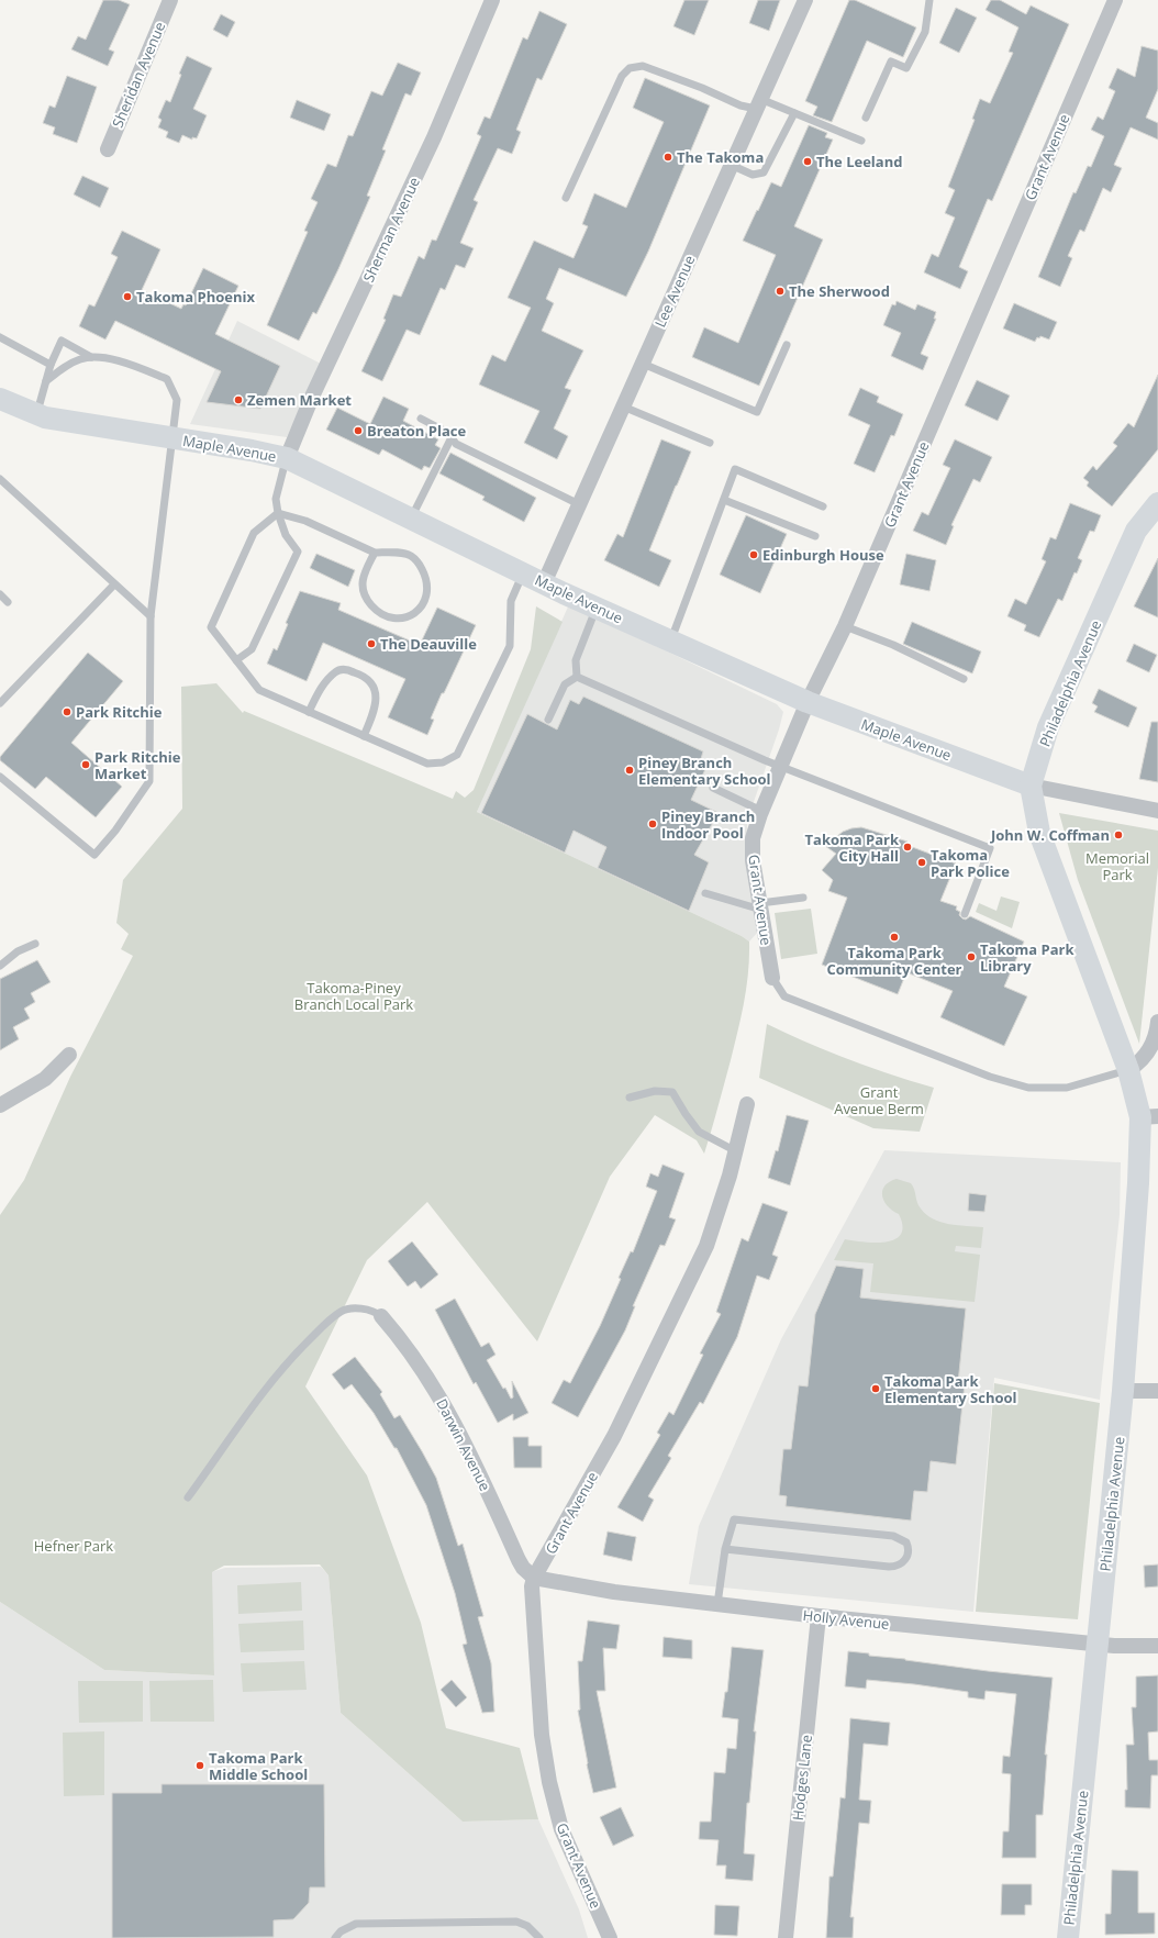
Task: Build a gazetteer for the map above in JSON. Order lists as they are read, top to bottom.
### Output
{
  "streets": {
    "main road": ["Maple Avenue", "Philadelphia Avenue"],
    "street": [
      "Sheridan Avenue",
      "Grant Avenue",
      "Sherman Avenue",
      "Lee Avenue",
      "Darwin Avenue",
      "Holly Avenue",
      "Hodges Lane"
    ]
  },
  "crossings": [
    ["Grant Avenue", "Maple Avenue"],
    ["Grant Avenue", "Darwin Avenue"],
    ["Grant Avenue", "Holly Avenue"],
    ["Sherman Avenue", "Maple Avenue"],
    ["Lee Avenue", "Maple Avenue"],
    ["Maple Avenue", "Philadelphia Avenue"],
    ["Philadelphia Avenue", "Holly Avenue"],
    ["Darwin Avenue", "Holly Avenue"],
    ["Holly Avenue", "Hodges Lane"]
  ],
  "parks": [
    "Memorial Park",
    "Takoma-Piney Branch Local Park",
    "Grant Avenue Berm",
    "Hefner Park"
  ],
  "places": [
    "The Takoma",
    "The Leeland",
    "The Sherwood",
    "Takoma Phoenix",
    "Zemen Market",
    "Breaton Place",
    "Edinburgh House",
    "The Deauville",
    "Park Ritchie",
    "Park Ritchie Market",
    "Piney Branch Elementary School",
    "Piney Branch Indoor Pool",
    "John W. Coffman",
    "Takoma Park City Hall",
    "Takoma Park Police",
    "Takoma Park Community Center",
    "Takoma Park Library",
    "Takoma Park Elementary School",
    "Takoma Park Middle School"
  ]
}
